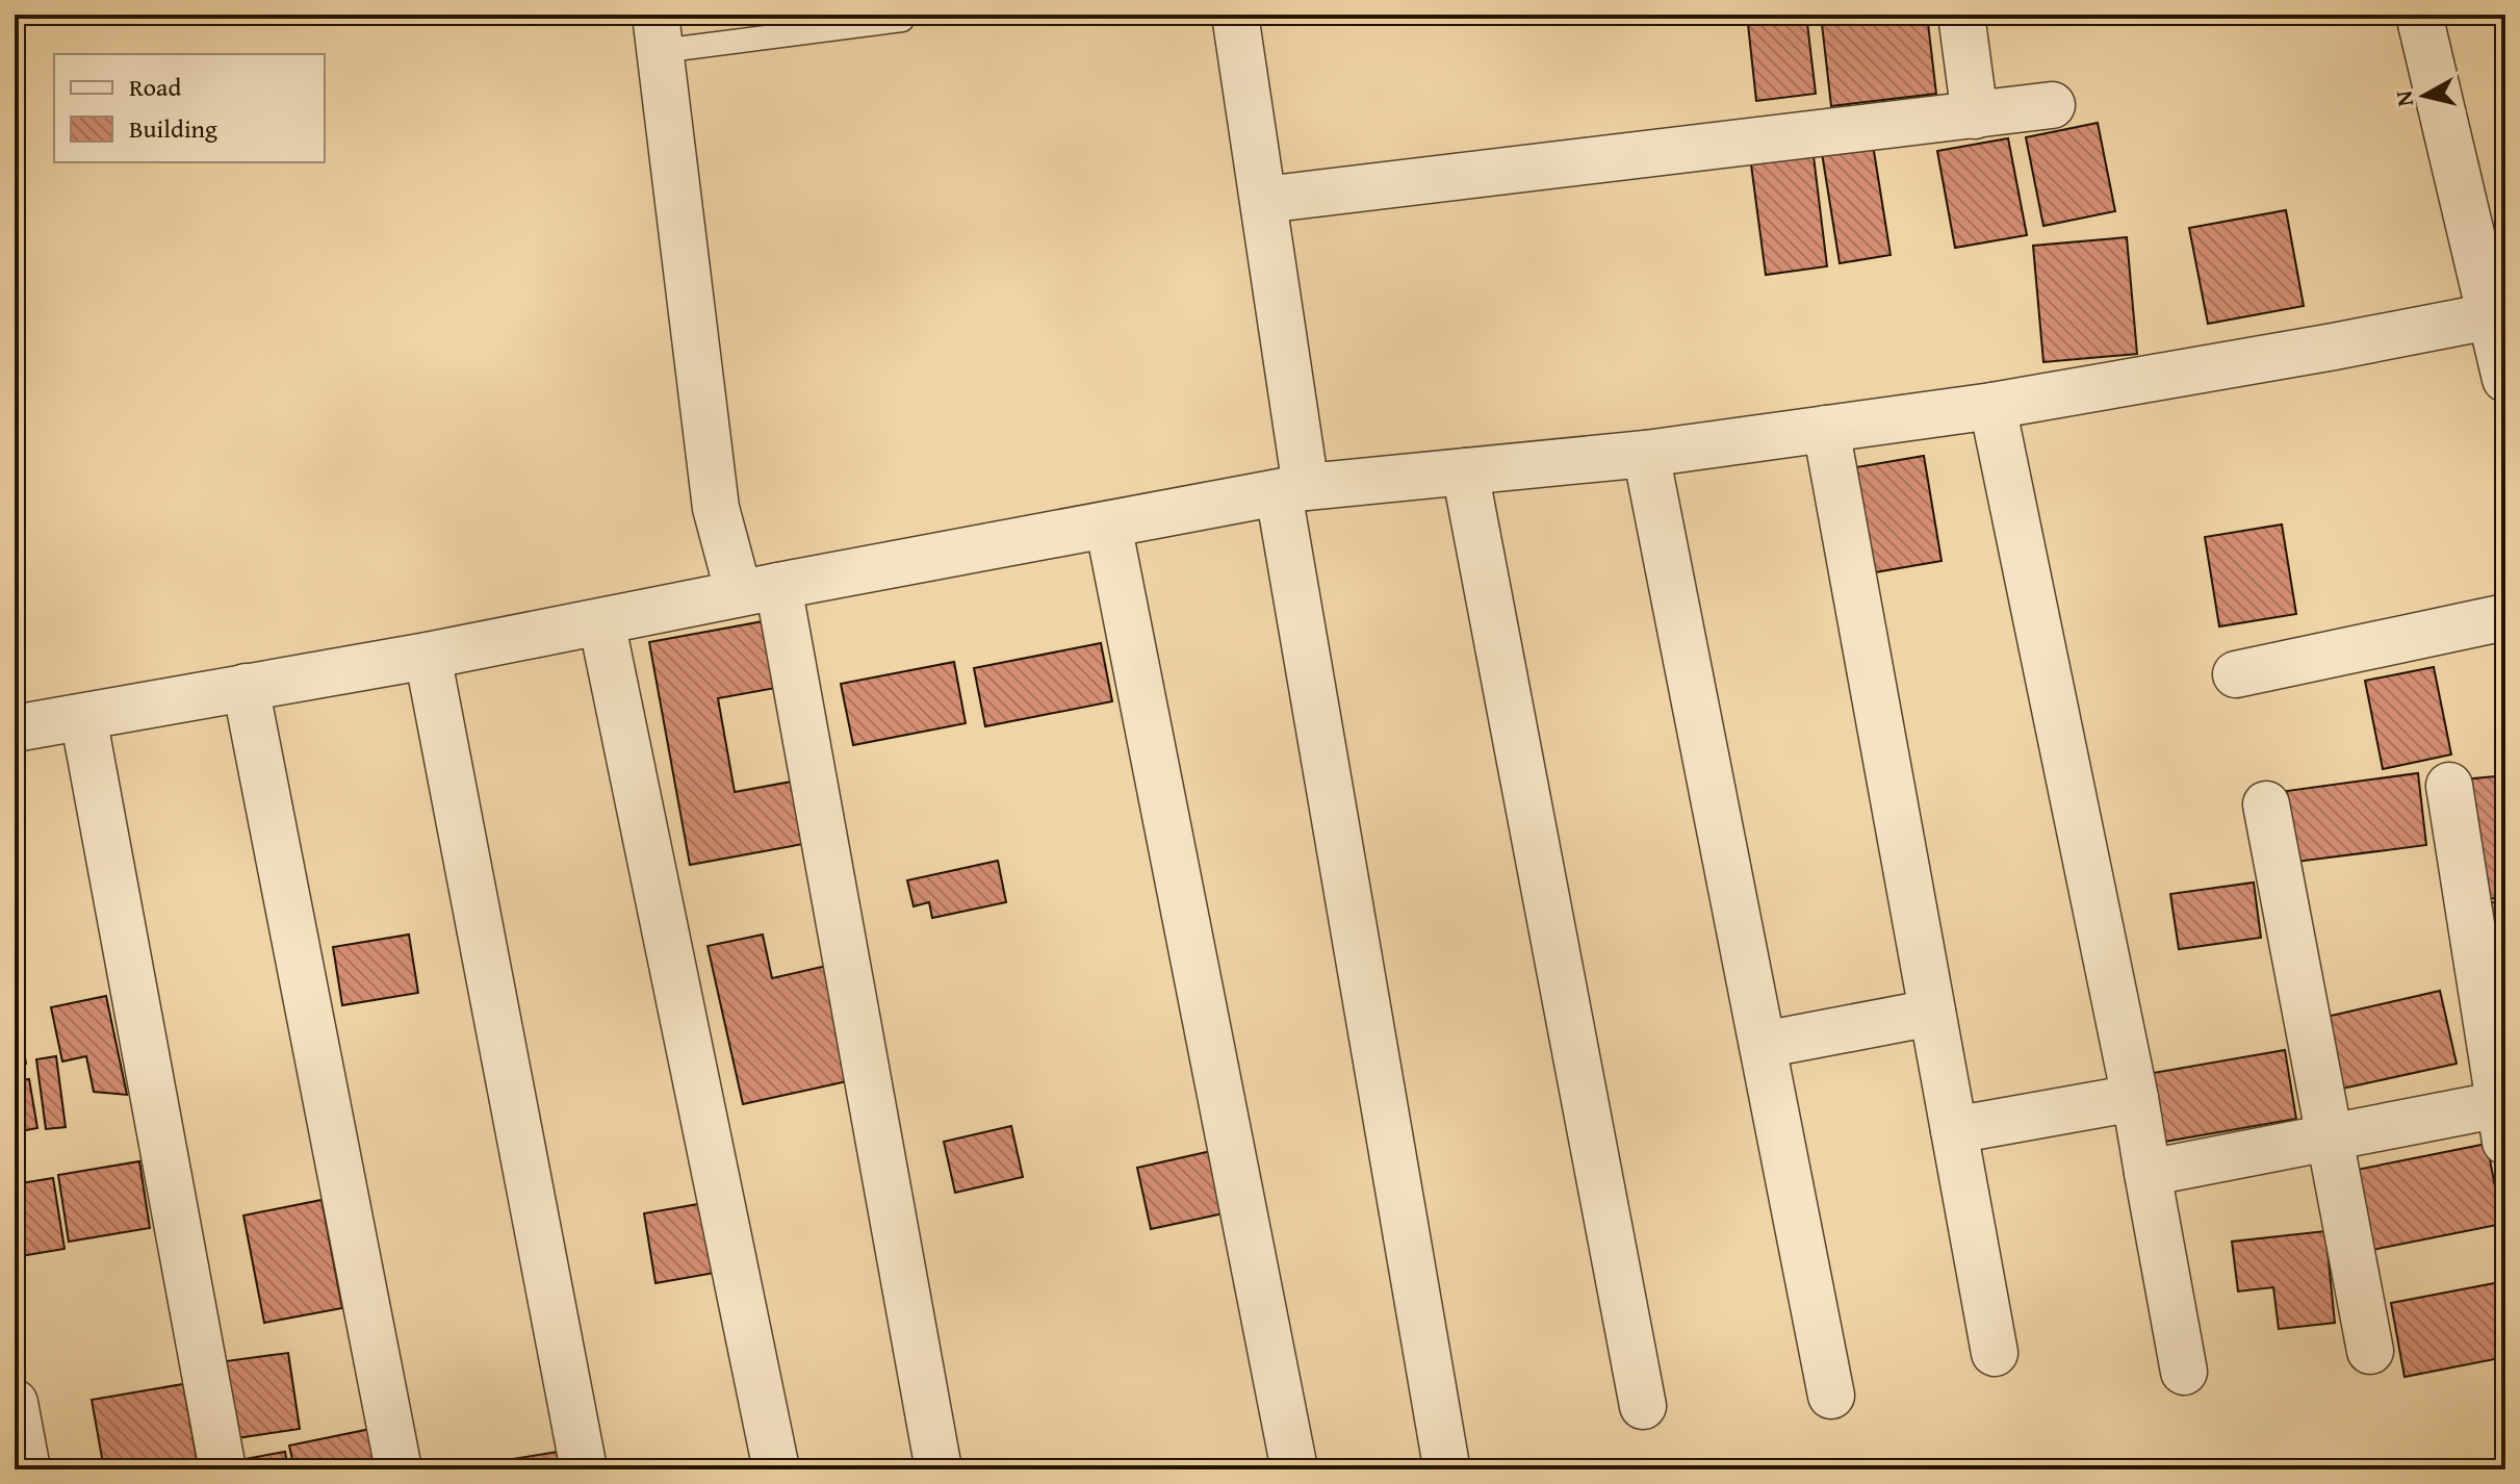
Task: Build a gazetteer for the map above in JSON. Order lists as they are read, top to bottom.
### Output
{
  "legend": ["Road", "Building"],
  "north": "left"
}
